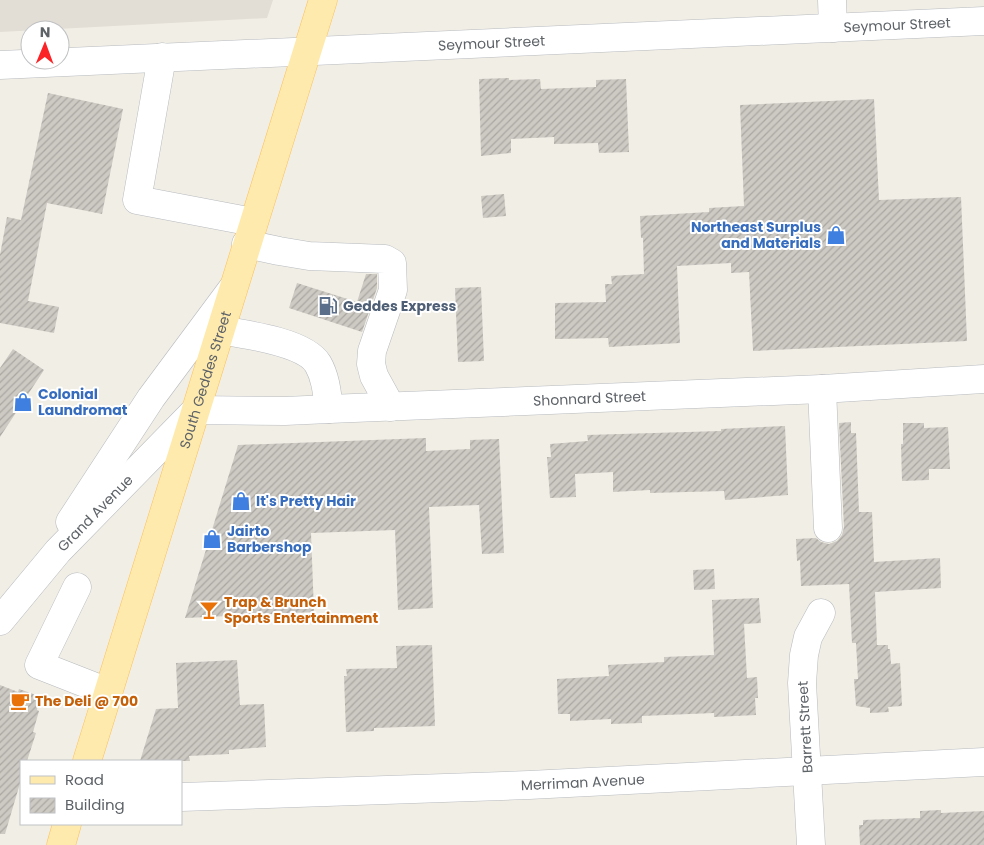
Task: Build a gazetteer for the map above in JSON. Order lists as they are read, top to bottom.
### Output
{
  "streets": {
    "main road": ["South Geddes Street"],
    "street": [
      "Seymour Street",
      "Shonnard Street",
      "Grand Avenue",
      "Barrett Street",
      "Merriman Avenue"
    ]
  },
  "crossings": [
    ["Seymour Street", "South Geddes Street"],
    ["South Geddes Street", "Shonnard Street"],
    ["South Geddes Street", "Grand Avenue"],
    ["Shonnard Street", "Grand Avenue"],
    ["Barrett Street", "Merriman Avenue"]
  ],
  "places": {
    "shop": [
      "Northeast Surplus and Materials",
      "Colonial Laundromat",
      "It's Pretty Hair",
      "Jairto Barbershop"
    ],
    "fuel station": ["Geddes Express"],
    "bar": ["Trap & Brunch Sports Entertainment"],
    "cafe": ["The Deli @ 700"]
  },
  "legend": ["Road", "Building"],
  "north": "top"
}
